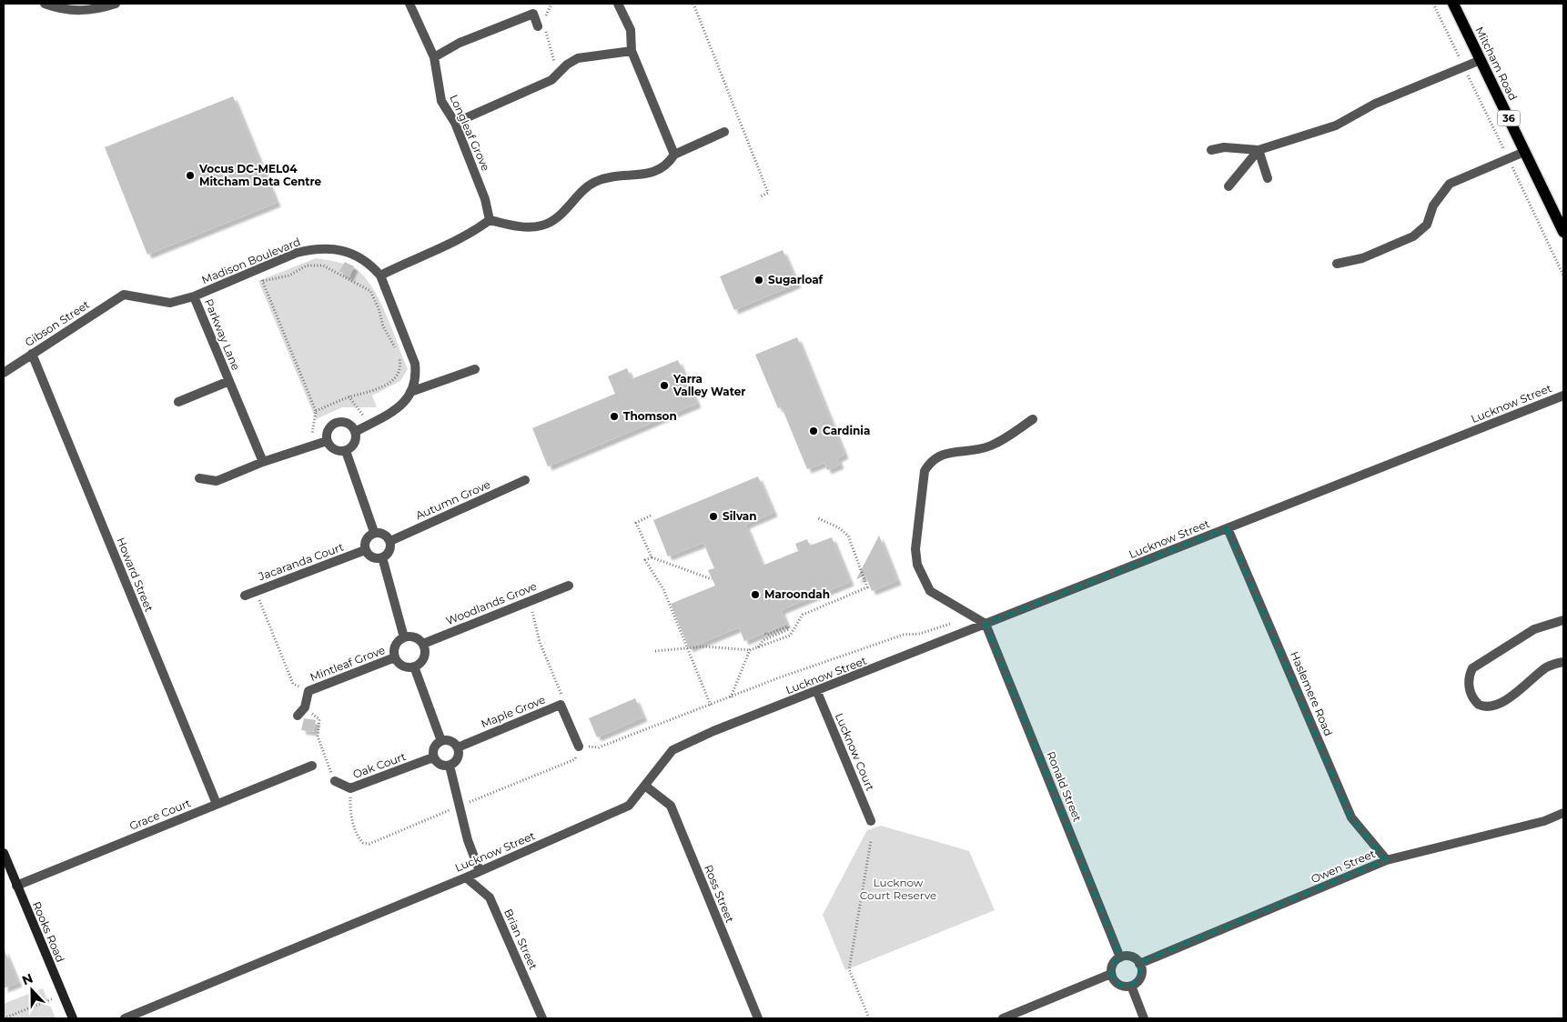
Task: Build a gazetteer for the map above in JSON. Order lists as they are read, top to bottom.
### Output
{
  "streets": {
    "main road": ["Mitcham Road", "36"],
    "street": [
      "Longleaf Grove",
      "Madison Boulevard",
      "Gibson Street",
      "Parkway Lane",
      "Lucknow Street",
      "Autumn Grove",
      "Jacaranda Court",
      "Howard Street",
      "Woodlands Grove",
      "Mintleaf Grove",
      "Haslemere Road",
      "Maple Grove",
      "Lucknow Court",
      "Oak Court",
      "Ronald Street",
      "Grace Court",
      "Owen Street",
      "Ross Street",
      "Rooks Road",
      "Brian Street"
    ]
  },
  "crossings": [
    ["Madison Boulevard", "Gibson Street"],
    ["Madison Boulevard", "Parkway Lane"],
    ["Gibson Street", "Howard Street"],
    ["Lucknow Street", "Haslemere Road"],
    ["Lucknow Street", "Lucknow Court"],
    ["Lucknow Street", "Ronald Street"],
    ["Lucknow Street", "Ross Street"],
    ["Lucknow Street", "Brian Street"],
    ["Autumn Grove", "Jacaranda Court"],
    ["Howard Street", "Grace Court"],
    ["Woodlands Grove", "Mintleaf Grove"],
    ["Haslemere Road", "Owen Street"],
    ["Maple Grove", "Oak Court"],
    ["Ronald Street", "Owen Street"],
    ["Grace Court", "Rooks Road"]
  ],
  "parks": ["Lucknow Court Reserve"],
  "places": [
    "Vocus DC-MEL04 Mitcham Data Centre",
    "Sugarloaf",
    "Yarra Valley Water",
    "Thomson",
    "Cardinia",
    "Silvan",
    "Maroondah"
  ],
  "north": "top"
}
